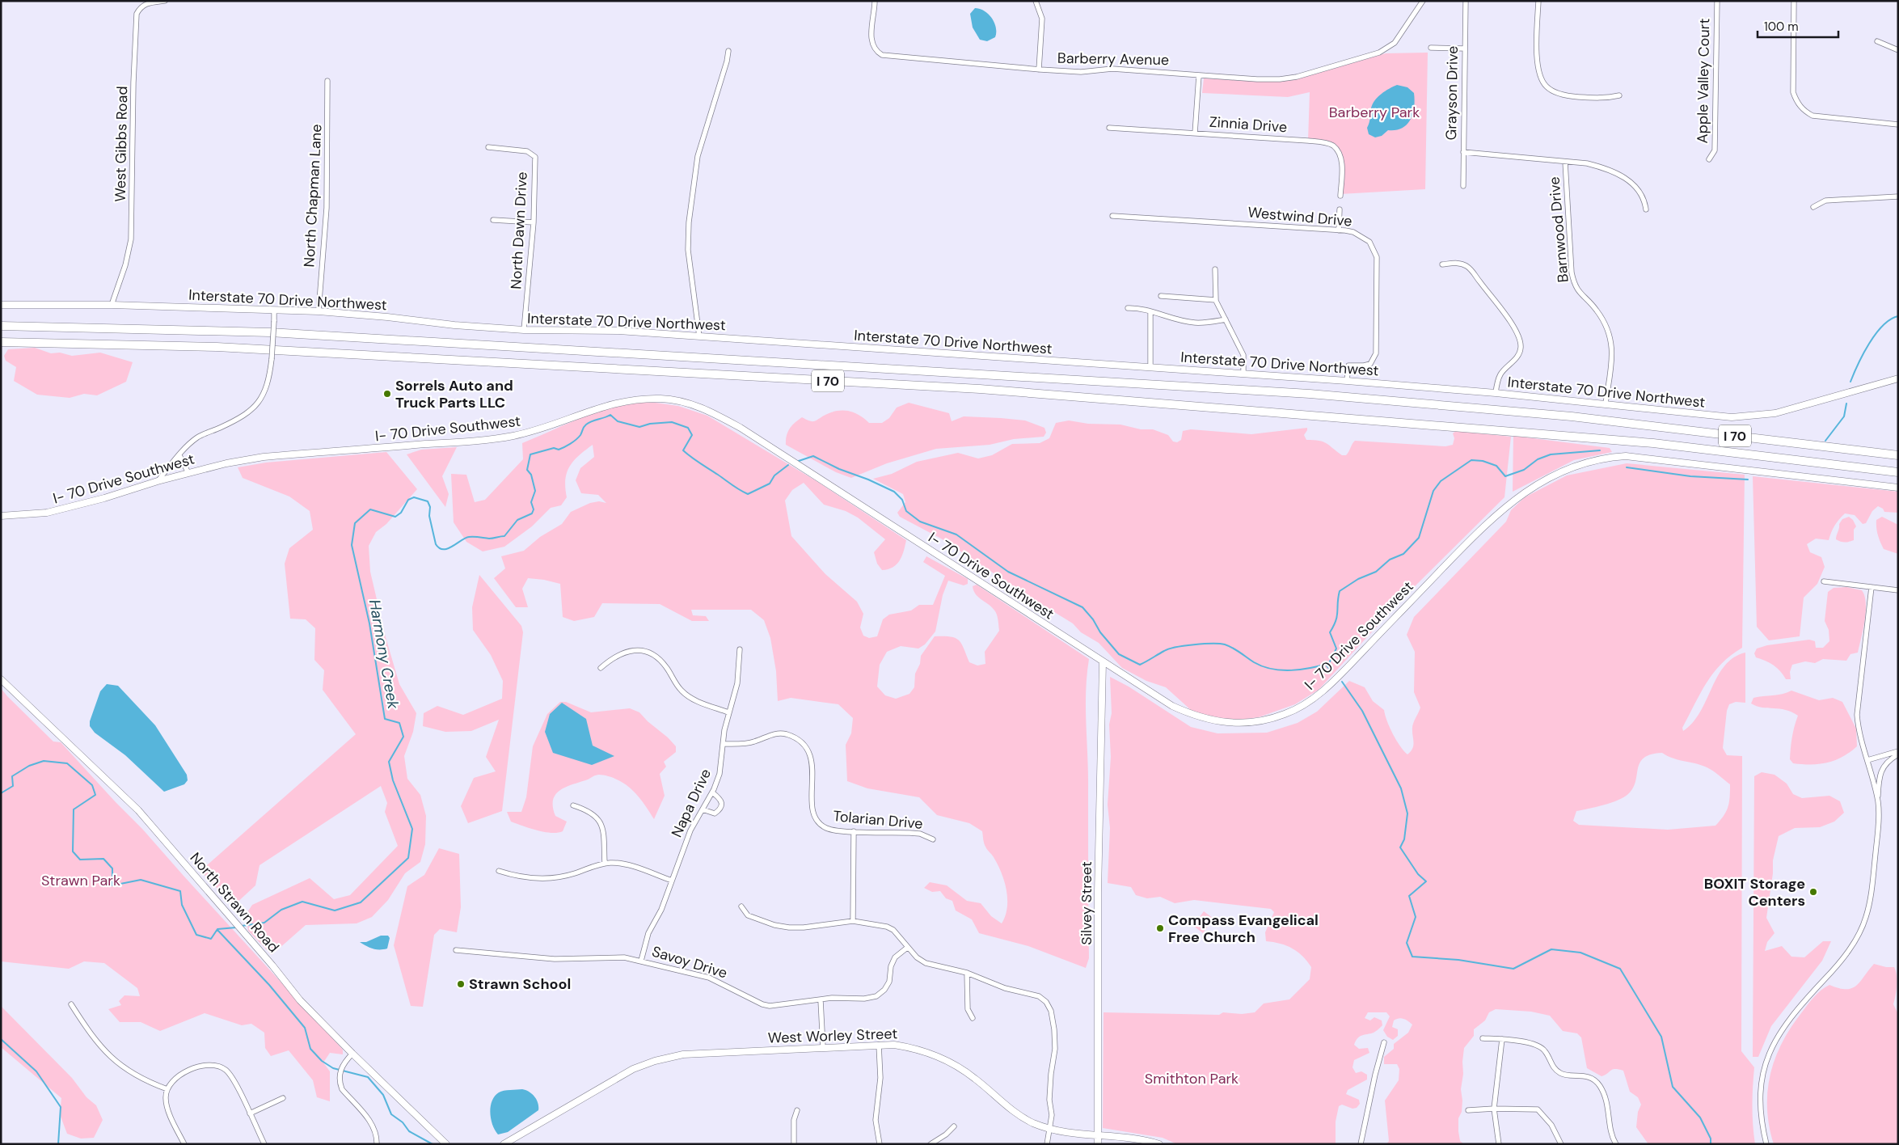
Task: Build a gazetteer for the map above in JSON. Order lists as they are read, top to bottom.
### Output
{
  "streets": {
    "highway": ["I 70"],
    "street": [
      "Barberry Avenue",
      "Apple Valley Court",
      "Grayson Drive",
      "Zinnia Drive",
      "West Gibbs Road",
      "North Chapman Lane",
      "Westwind Drive",
      "Barnwood Drive",
      "North Dawn Drive",
      "Interstate 70 Drive Northwest",
      "I- 70 Drive Southwest",
      "Napa Drive",
      "Tolarian Drive",
      "North Strawn Road",
      "Silvey Street",
      "Savoy Drive",
      "West Worley Street"
    ]
  },
  "crossings": [
    ["West Gibbs Road", "Interstate 70 Drive Northwest"],
    ["North Chapman Lane", "Interstate 70 Drive Northwest"],
    ["Westwind Drive", "Interstate 70 Drive Northwest"],
    ["Barnwood Drive", "Interstate 70 Drive Northwest"],
    ["North Dawn Drive", "Interstate 70 Drive Northwest"],
    ["I- 70 Drive Southwest", "Silvey Street"],
    ["Napa Drive", "Tolarian Drive"],
    ["Napa Drive", "Savoy Drive"],
    ["Silvey Street", "West Worley Street"]
  ],
  "water": ["Harmony Creek"],
  "parks": ["Barberry Park", "Strawn Park", "Smithton Park"],
  "places": [
    "Sorrels Auto and Truck Parts LLC",
    "BOXIT Storage Centers",
    "Compass Evangelical Free Church",
    "Strawn School"
  ],
  "scale_bar": "100 m"
}
